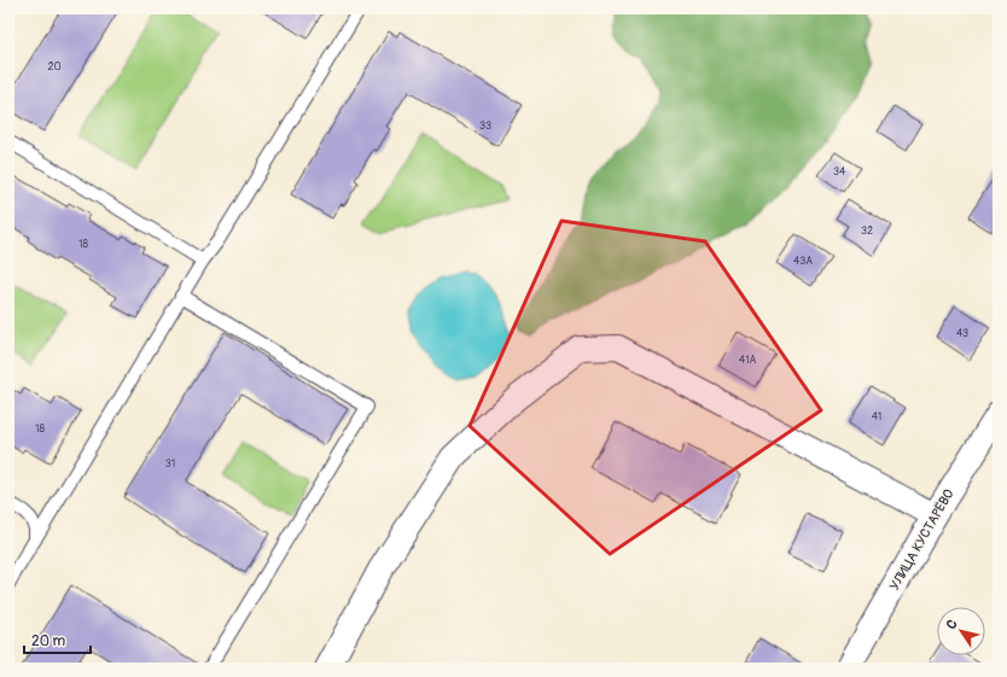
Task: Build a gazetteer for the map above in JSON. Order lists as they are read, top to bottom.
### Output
{
  "streets": {
    "street": ["УЛИЦА КУСТАРЁВО"]
  },
  "house_numbers": [
    "20",
    "33",
    "34",
    "32",
    "18",
    "43А",
    "43",
    "41А",
    "41",
    "18",
    "31"
  ],
  "scale_bar": "20 m",
  "north": "top left"
}
